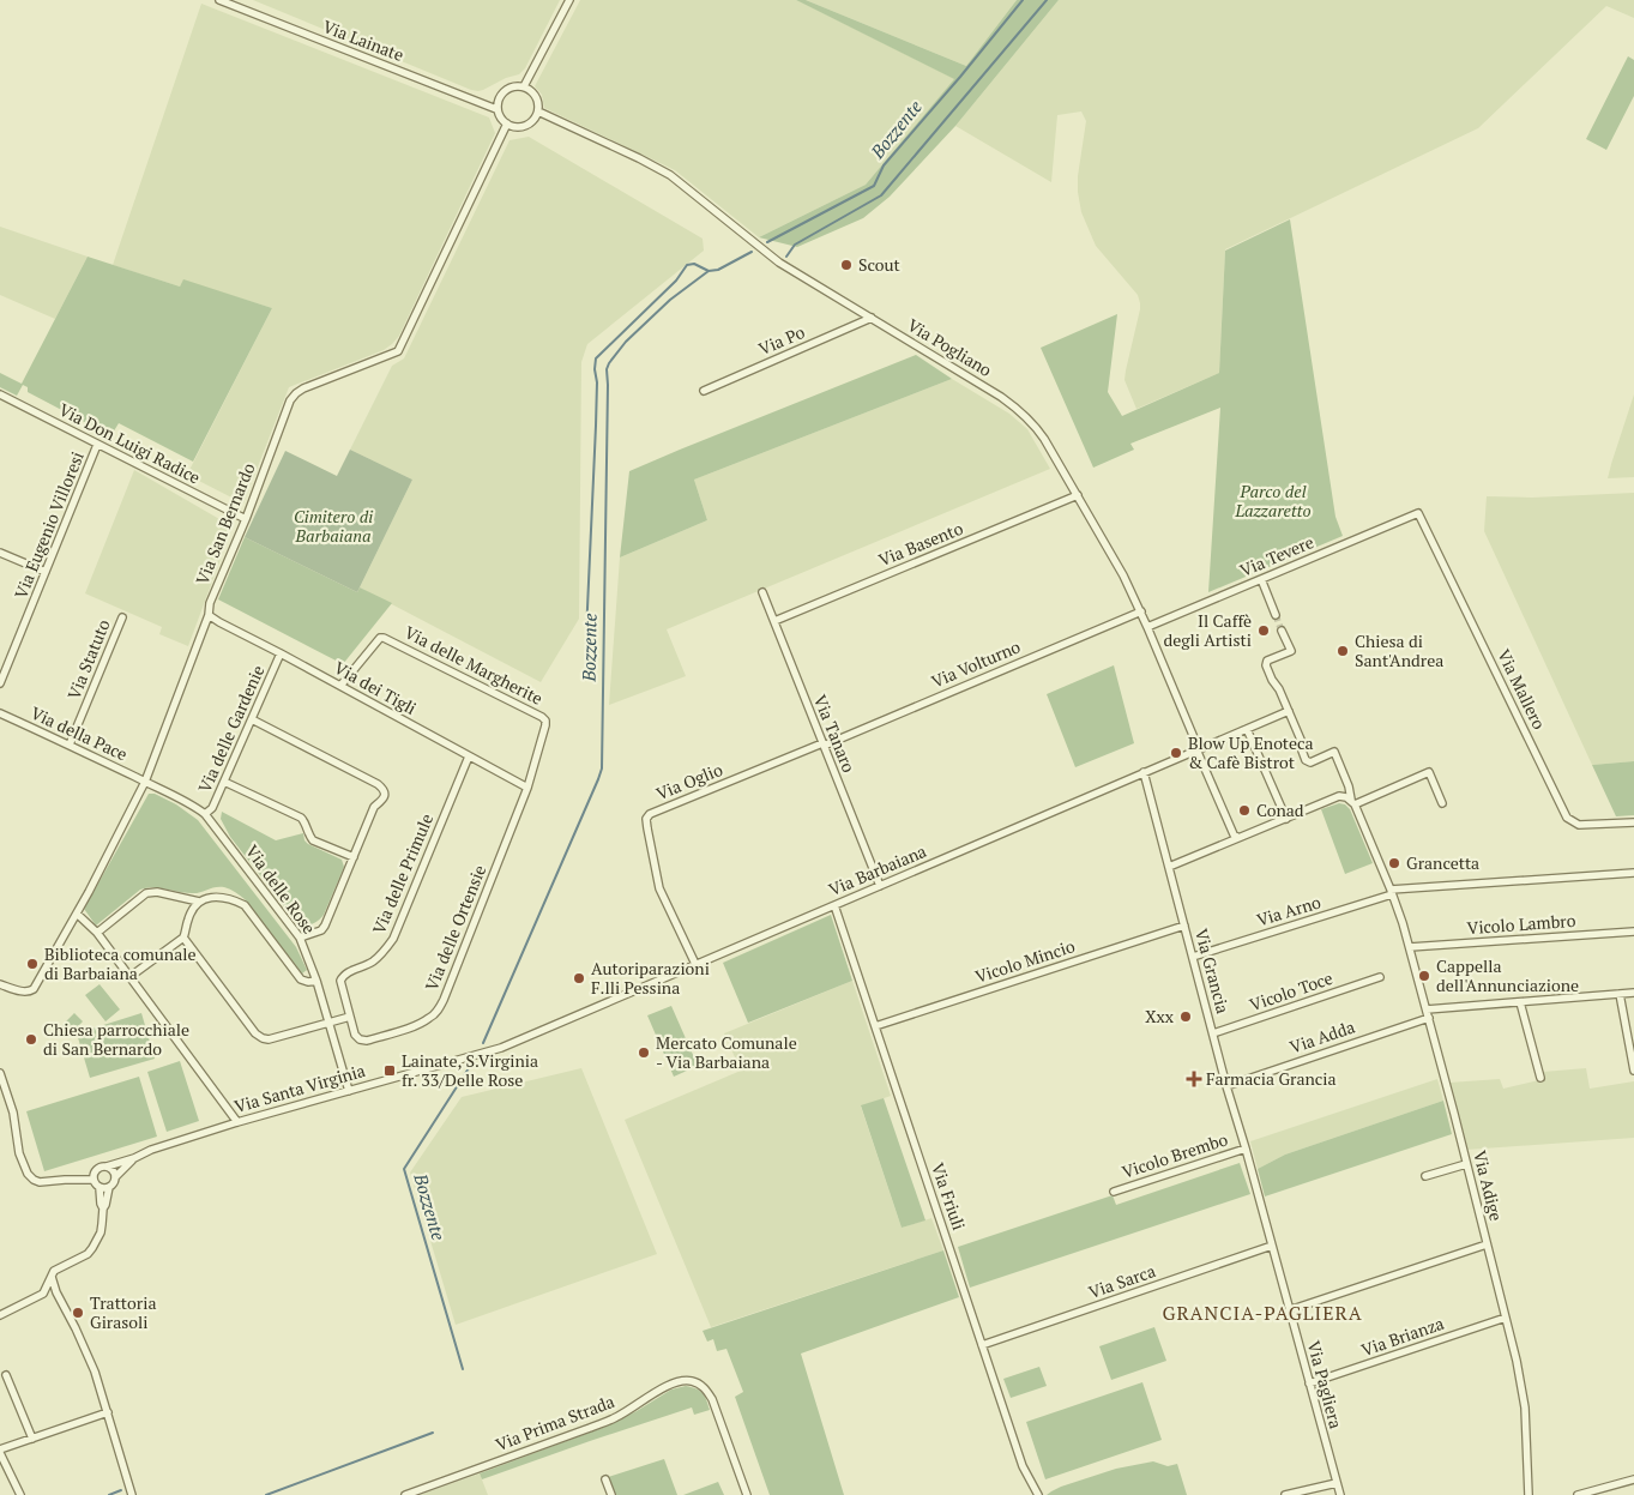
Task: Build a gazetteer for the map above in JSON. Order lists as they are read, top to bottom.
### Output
{
  "streets": {
    "street": [
      "Via Lainate",
      "Via Po",
      "Via Pogliano",
      "Via Don Luigi Radice",
      "Via San Bernardo",
      "Via Eugenio Villoresi",
      "Via Basento",
      "Via Tevere",
      "Via Statuto",
      "Via Volturno",
      "Via delle Margherite",
      "Via dei Tigli",
      "Via Mallero",
      "Via delle Gardenie",
      "Via della Pace",
      "Via Tanaro",
      "Via Oglio",
      "Via Barbaiana",
      "Via delle Primule",
      "Via delle Rose",
      "Via Arno",
      "Vicolo Lambro",
      "Via delle Ortensie",
      "Vicolo Mincio",
      "Via Grancia",
      "Vicolo Toce",
      "Via Adda",
      "Via Santa Virginia",
      "Vicolo Brembo",
      "Via Adige",
      "Via Friuli",
      "Via Sarca",
      "Via Brianza",
      "Via Pagliera",
      "Via Prima Strada"
    ]
  },
  "crossings": [
    ["Via Lainate", "Via Pogliano"],
    ["Via Lainate", "Via San Bernardo"],
    ["Via Po", "Via Pogliano"],
    ["Via Pogliano", "Via San Bernardo"],
    ["Via Pogliano", "Via Basento"],
    ["Via Pogliano", "Via Tevere"],
    ["Via Pogliano", "Via Volturno"],
    ["Via Pogliano", "Via Barbaiana"],
    ["Via Don Luigi Radice", "Via San Bernardo"],
    ["Via Don Luigi Radice", "Via Eugenio Villoresi"],
    ["Via San Bernardo", "Via dei Tigli"],
    ["Via San Bernardo", "Via della Pace"],
    ["Via San Bernardo", "Via delle Rose"],
    ["Via Basento", "Via Tanaro"],
    ["Via Tevere", "Via Mallero"],
    ["Via Statuto", "Via della Pace"],
    ["Via Volturno", "Via Tanaro"],
    ["Via Volturno", "Via Oglio"],
    ["Via delle Margherite", "Via dei Tigli"],
    ["Via delle Margherite", "Via delle Ortensie"],
    ["Via dei Tigli", "Via delle Gardenie"],
    ["Via dei Tigli", "Via delle Primule"],
    ["Via dei Tigli", "Via delle Ortensie"],
    ["Via delle Gardenie", "Via delle Rose"],
    ["Via della Pace", "Via delle Rose"],
    ["Via Tanaro", "Via Oglio"],
    ["Via Tanaro", "Via Barbaiana"],
    ["Via Oglio", "Via Barbaiana"],
    ["Via Barbaiana", "Via Grancia"],
    ["Via Barbaiana", "Via Santa Virginia"],
    ["Via Barbaiana", "Via Adige"],
    ["Via Barbaiana", "Via Friuli"],
    ["Via delle Primule", "Via delle Ortensie"],
    ["Via delle Rose", "Via Santa Virginia"],
    ["Via Arno", "Via Grancia"],
    ["Via Arno", "Via Adige"],
    ["Vicolo Lambro", "Via Adige"],
    ["Vicolo Mincio", "Via Grancia"],
    ["Vicolo Mincio", "Via Friuli"],
    ["Via Grancia", "Vicolo Toce"],
    ["Via Grancia", "Via Adda"],
    ["Via Grancia", "Vicolo Brembo"],
    ["Via Grancia", "Via Pagliera"],
    ["Via Adda", "Via Adige"],
    ["Via Adige", "Via Brianza"],
    ["Via Friuli", "Via Sarca"],
    ["Via Sarca", "Via Pagliera"],
    ["Via Brianza", "Via Pagliera"]
  ],
  "districts": ["GRANCIA-PAGLIERA"],
  "water": ["Bozzente"],
  "parks": ["Parco del Lazzaretto", "Cimitero di Barbaiana"],
  "places": {
    "other": [
      "Scout",
      "Il Caffè degli Artisti",
      "Chiesa di Sant'Andrea",
      "Blow Up Enoteca & Cafè Bistrot",
      "Conad",
      "Grancetta",
      "Biblioteca comunale di Barbaiana",
      "Cappella dell'Annunciazione",
      "Autoriparazioni F.lli Pessina",
      "Xxx",
      "Chiesa parrocchiale di San Bernardo",
      "Mercato Comunale - Via Barbaiana",
      "Trattoria Girasoli"
    ],
    "transit": ["Lainate, S.Virginia fr. 33/Delle Rose"],
    "health": ["Farmacia Grancia"]
  }
}
